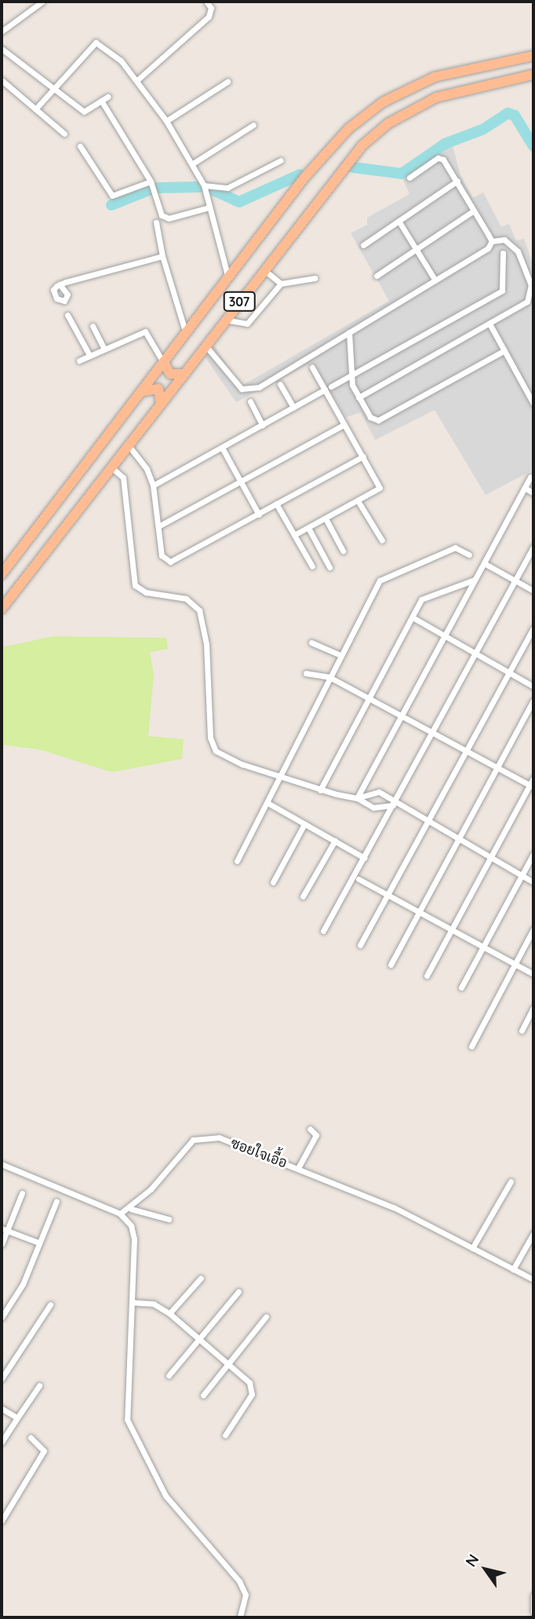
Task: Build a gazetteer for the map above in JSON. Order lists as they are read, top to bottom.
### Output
{
  "streets": {
    "main road": ["307"],
    "street": ["ซอยใจเอื้อ"]
  },
  "north": "top left"
}
